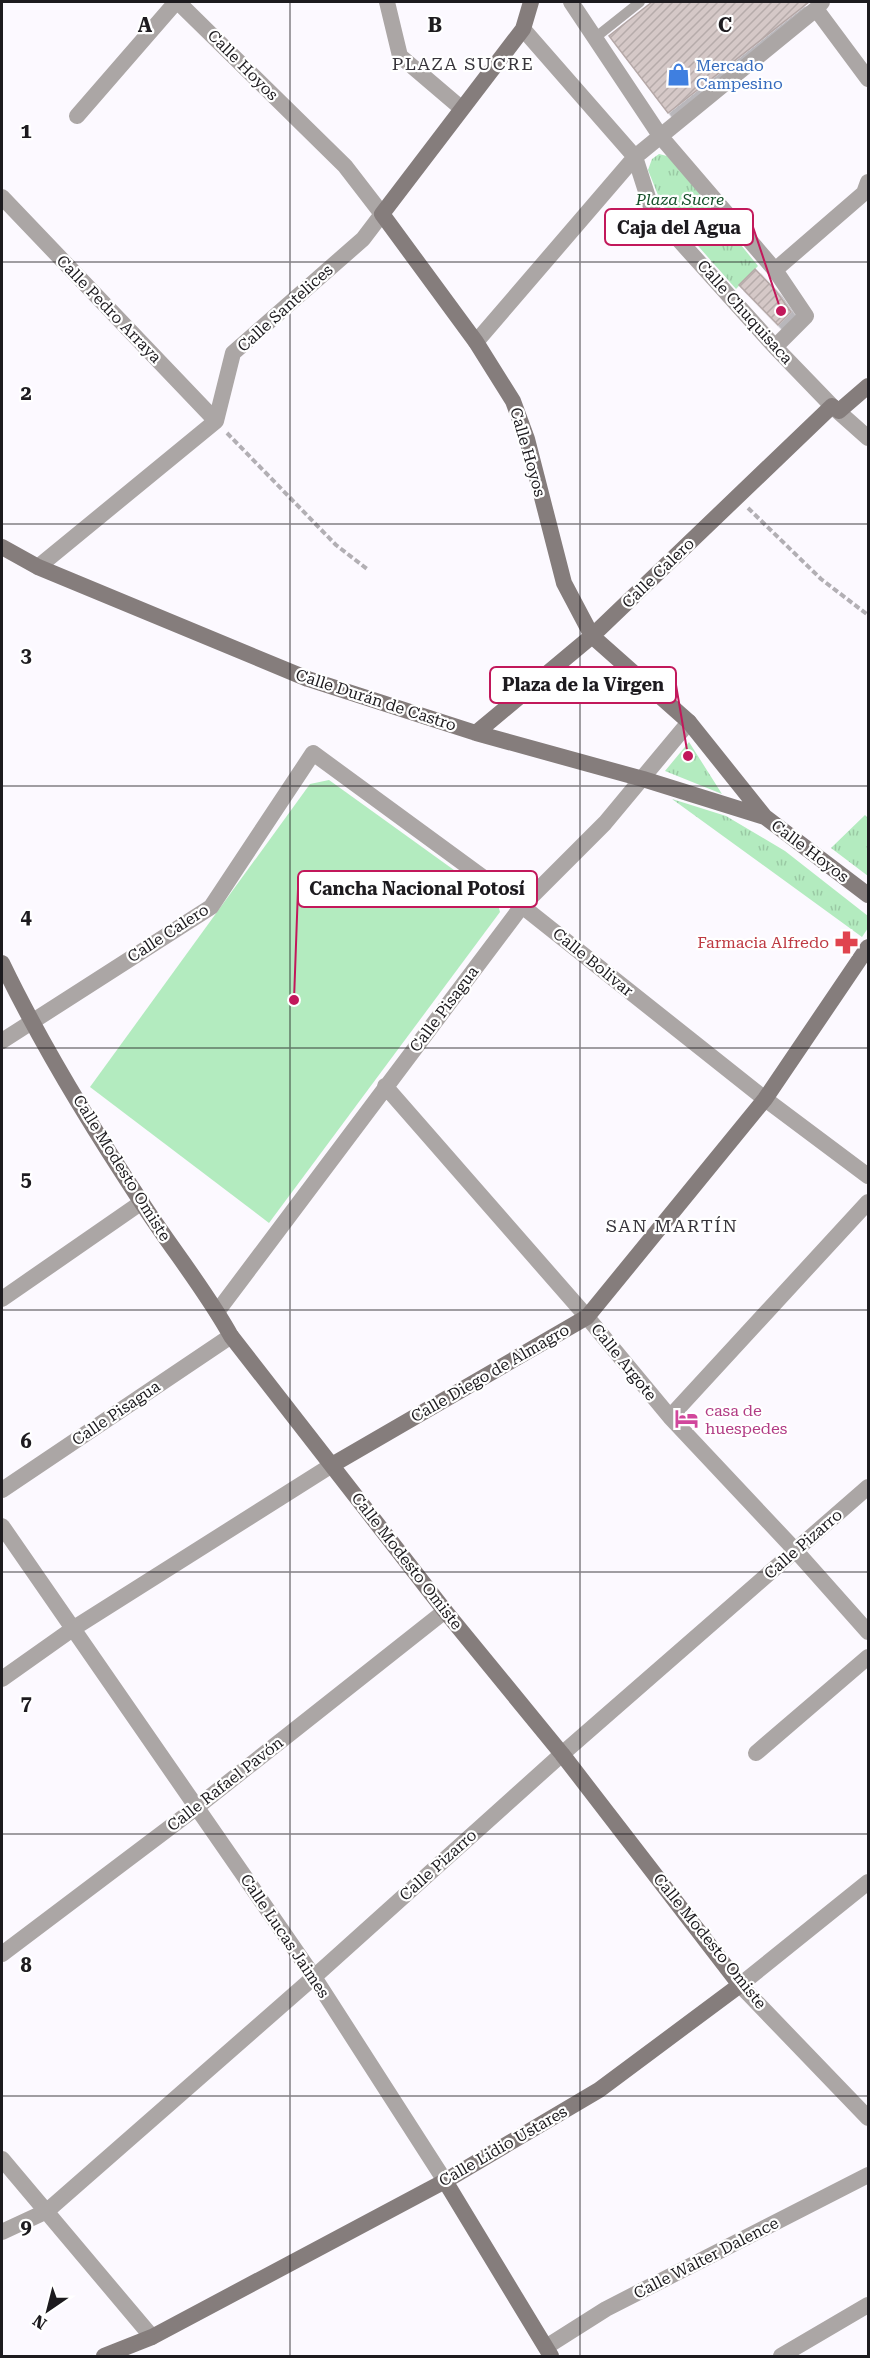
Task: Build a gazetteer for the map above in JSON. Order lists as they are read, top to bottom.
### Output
{
  "streets": {
    "main road": [
      "Calle Hoyos",
      "Calle Santelices",
      "Calle Calero",
      "Calle Durán de Castro",
      "Calle Modesto Omiste",
      "Calle Diego de Almagro",
      "Calle Lucas Jaimes",
      "Calle Lidio Ustares"
    ],
    "street": [
      "Calle Pedro Arraya",
      "Calle Chuquisaca",
      "Calle Bolivar",
      "Calle Pisagua",
      "Calle Argote",
      "Calle Pizarro",
      "Calle Rafael Pavón",
      "Calle Walter Dalence"
    ]
  },
  "crossings": [
    ["Calle Hoyos", "Calle Santelices"],
    ["Calle Hoyos", "Calle Calero"],
    ["Calle Hoyos", "Calle Durán de Castro"],
    ["Calle Hoyos", "Calle Pisagua"],
    ["Calle Santelices", "Calle Pedro Arraya"],
    ["Calle Santelices", "Calle Chuquisaca"],
    ["Calle Chuquisaca", "Calle Calero"],
    ["Calle Calero", "Calle Durán de Castro"],
    ["Calle Calero", "Calle Bolivar"],
    ["Calle Calero", "Calle Modesto Omiste"],
    ["Calle Durán de Castro", "Calle Pisagua"],
    ["Calle Bolivar", "Calle Pisagua"],
    ["Calle Bolivar", "Calle Diego de Almagro"],
    ["Calle Pisagua", "Calle Modesto Omiste"],
    ["Calle Pisagua", "Calle Argote"],
    ["Calle Modesto Omiste", "Calle Diego de Almagro"],
    ["Calle Modesto Omiste", "Calle Pizarro"],
    ["Calle Modesto Omiste", "Calle Rafael Pavón"],
    ["Calle Modesto Omiste", "Calle Lidio Ustares"],
    ["Calle Argote", "Calle Diego de Almagro"],
    ["Calle Argote", "Calle Pizarro"],
    ["Calle Diego de Almagro", "Calle Lucas Jaimes"],
    ["Calle Pizarro", "Calle Lucas Jaimes"],
    ["Calle Rafael Pavón", "Calle Lucas Jaimes"],
    ["Calle Lucas Jaimes", "Calle Lidio Ustares"],
    ["Calle Lucas Jaimes", "Calle Walter Dalence"]
  ],
  "districts": ["PLAZA SUCRE", "SAN MARTÍN"],
  "parks": ["Plaza Sucre"],
  "places": {
    "shop": ["Mercado Campesino"],
    "other": ["Caja del Agua", "Plaza de la Virgen", "Cancha Nacional Potosí"],
    "pharmacy": ["Farmacia Alfredo"],
    "hotel": ["casa de huespedes"]
  },
  "north": "bottom left",
  "grid": {
    "columns": ["A", "B", "C"],
    "rows": [
      "1",
      "2",
      "3",
      "4",
      "5",
      "6",
      "7",
      "8",
      "9"
    ]
  }
}
